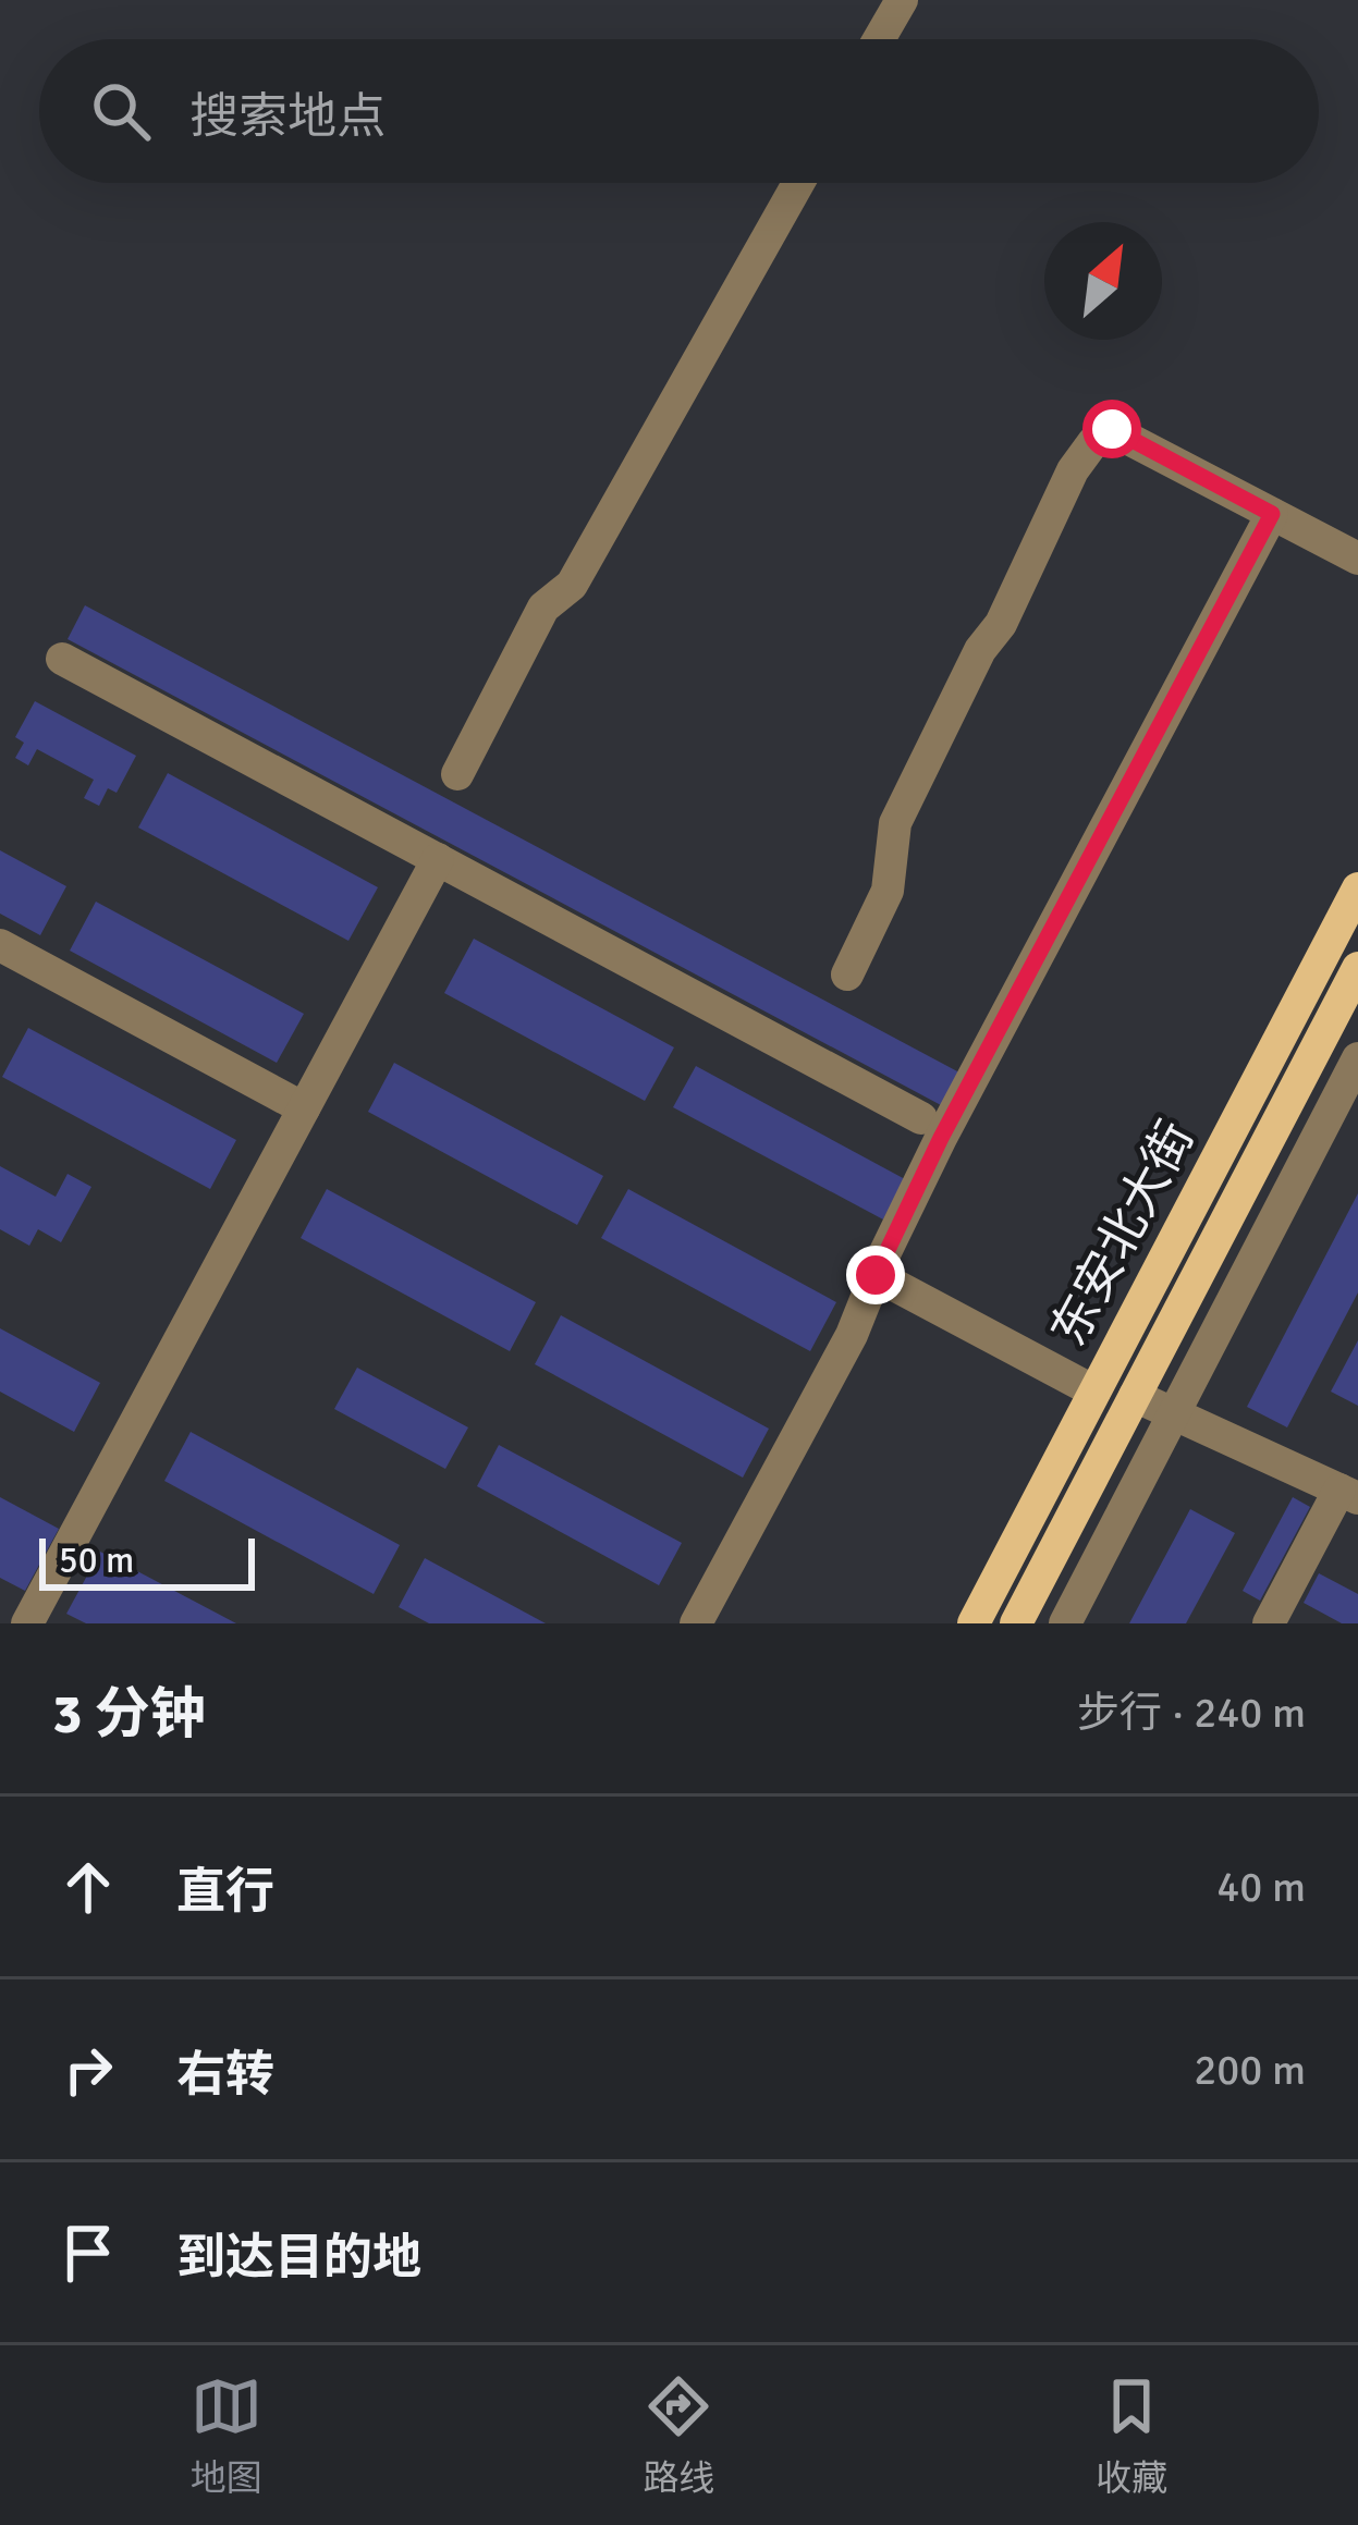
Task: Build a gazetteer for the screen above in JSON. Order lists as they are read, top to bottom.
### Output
{
  "streets": {
    "main road": ["东安北大街"]
  },
  "scale_bar": "50 m",
  "north": "top right",
  "page": {
    "search": "搜索地点",
    "scale": "50 m",
    "heading": ["3 分钟", "步行 · 240 m"],
    "list": [
      ["直行", "40 m"],
      ["右转", "200 m"],
      "到达目的地"
    ],
    "nav": ["地图", "路线", "收藏"]
  }
}
